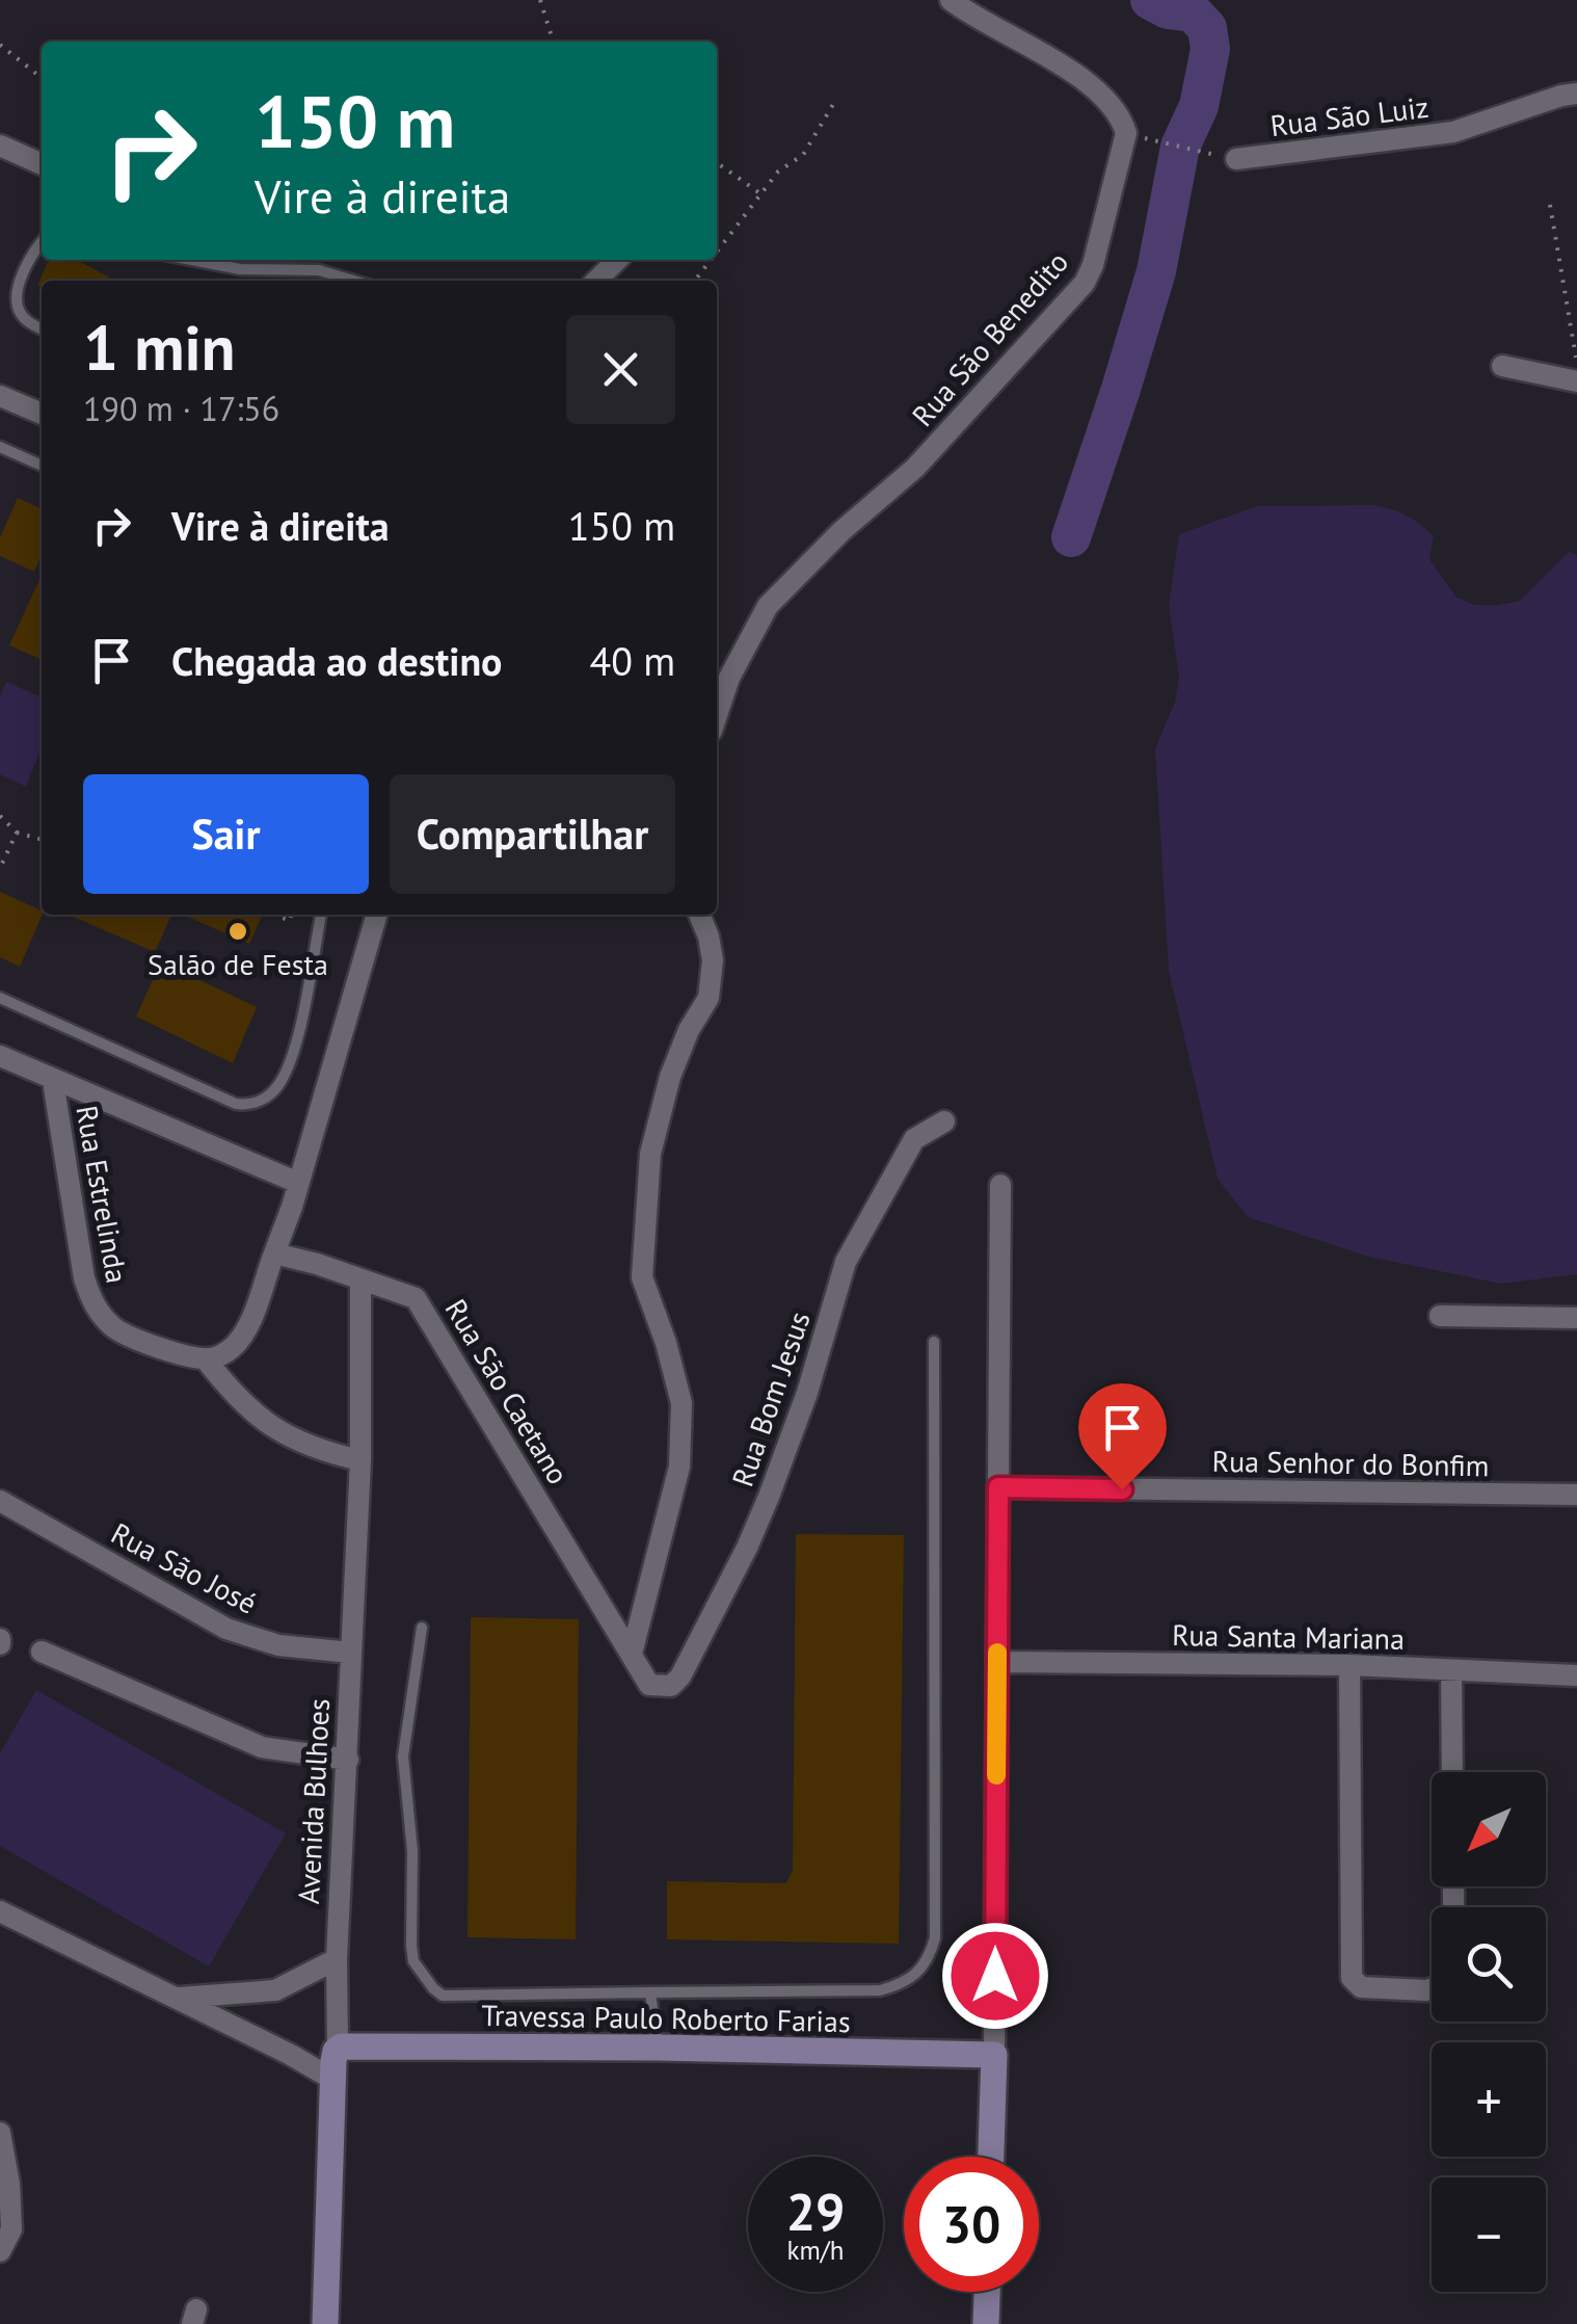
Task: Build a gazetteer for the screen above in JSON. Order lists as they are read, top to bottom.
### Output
{
  "streets": {
    "street": [
      "Rua São Luiz",
      "Rua São Benedito",
      "Rua Estrelinda",
      "Rua São Caetano",
      "Rua Bom Jesus",
      "Rua Senhor do Bonfim",
      "Rua São José",
      "Rua Santa Mariana",
      "Avenida Bulhoes",
      "Travessa Paulo Roberto Farias"
    ]
  },
  "crossings": [
    ["Rua São Luiz", "Rua São Benedito"],
    ["Rua São Caetano", "Rua Bom Jesus"],
    ["Rua São Caetano", "Avenida Bulhoes"],
    ["Rua São José", "Avenida Bulhoes"],
    ["Avenida Bulhoes", "Travessa Paulo Roberto Farias"]
  ],
  "places": ["Salão de Festa"],
  "north": "bottom left",
  "page": {
    "turn": ["150 m", "Vire à direita"],
    "heading": ["1 min", "190 m · 17:56"],
    "list": [
      {
        "name": "Vire à direita",
        "value": "150 m"
      },
      {
        "name": "Chegada ao destino",
        "value": "40 m"
      }
    ],
    "buttons": ["Sair", "Compartilhar"],
    "map_buttons": ["+", "−"],
    "speed": "29 km/h",
    "limit": "30"
  }
}
